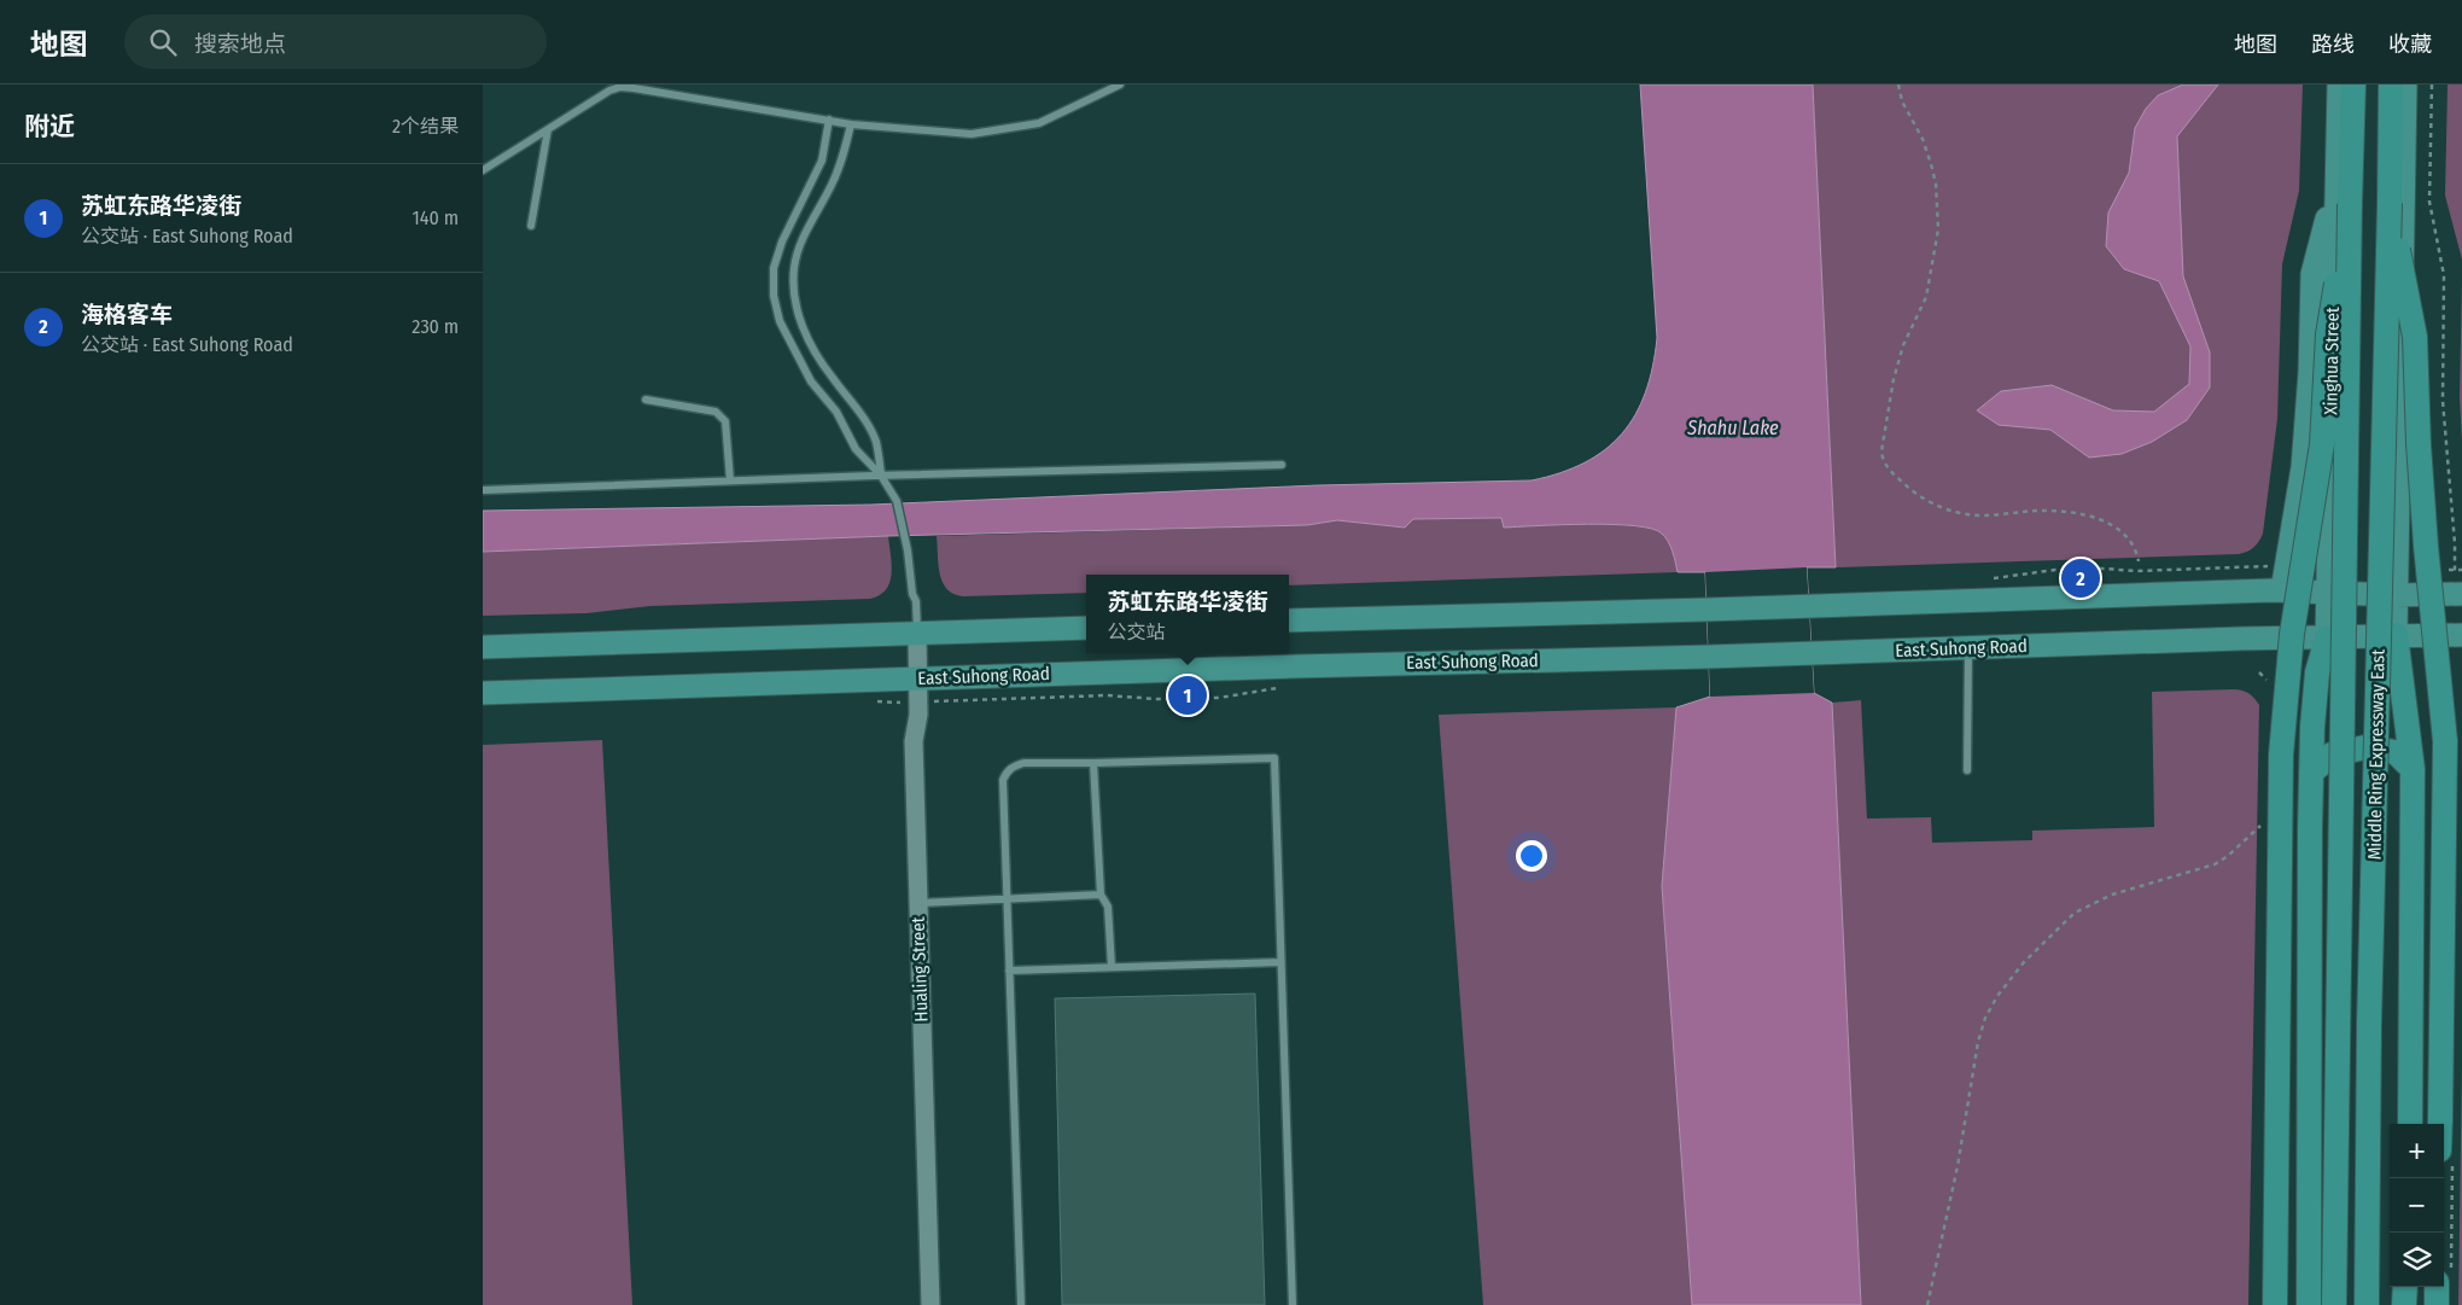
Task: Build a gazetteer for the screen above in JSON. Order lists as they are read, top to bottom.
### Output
{
  "streets": {
    "highway": ["Middle Ring Expressway East"],
    "main road": ["Xinghua Street", "East Suhong Road"],
    "street": ["Hualing Street"]
  },
  "crossings": [
    ["Xinghua Street", "East Suhong Road"],
    ["East Suhong Road", "Hualing Street"]
  ],
  "water": ["Shahu Lake"],
  "page": {
    "header": "地图",
    "search": "搜索地点",
    "nav": ["地图", "路线", "收藏"],
    "heading": ["附近", "2个结果"],
    "list": [
      {
        "mark": "1",
        "name": "苏虹东路华凌街",
        "note": "公交站 · East Suhong Road",
        "value": "140 m"
      },
      {
        "mark": "2",
        "name": "海格客车",
        "note": "公交站 · East Suhong Road",
        "value": "230 m"
      }
    ],
    "pins": ["2", "1"],
    "popup": ["苏虹东路华凌街", "公交站"],
    "map_buttons": ["+", "−"]
  }
}
